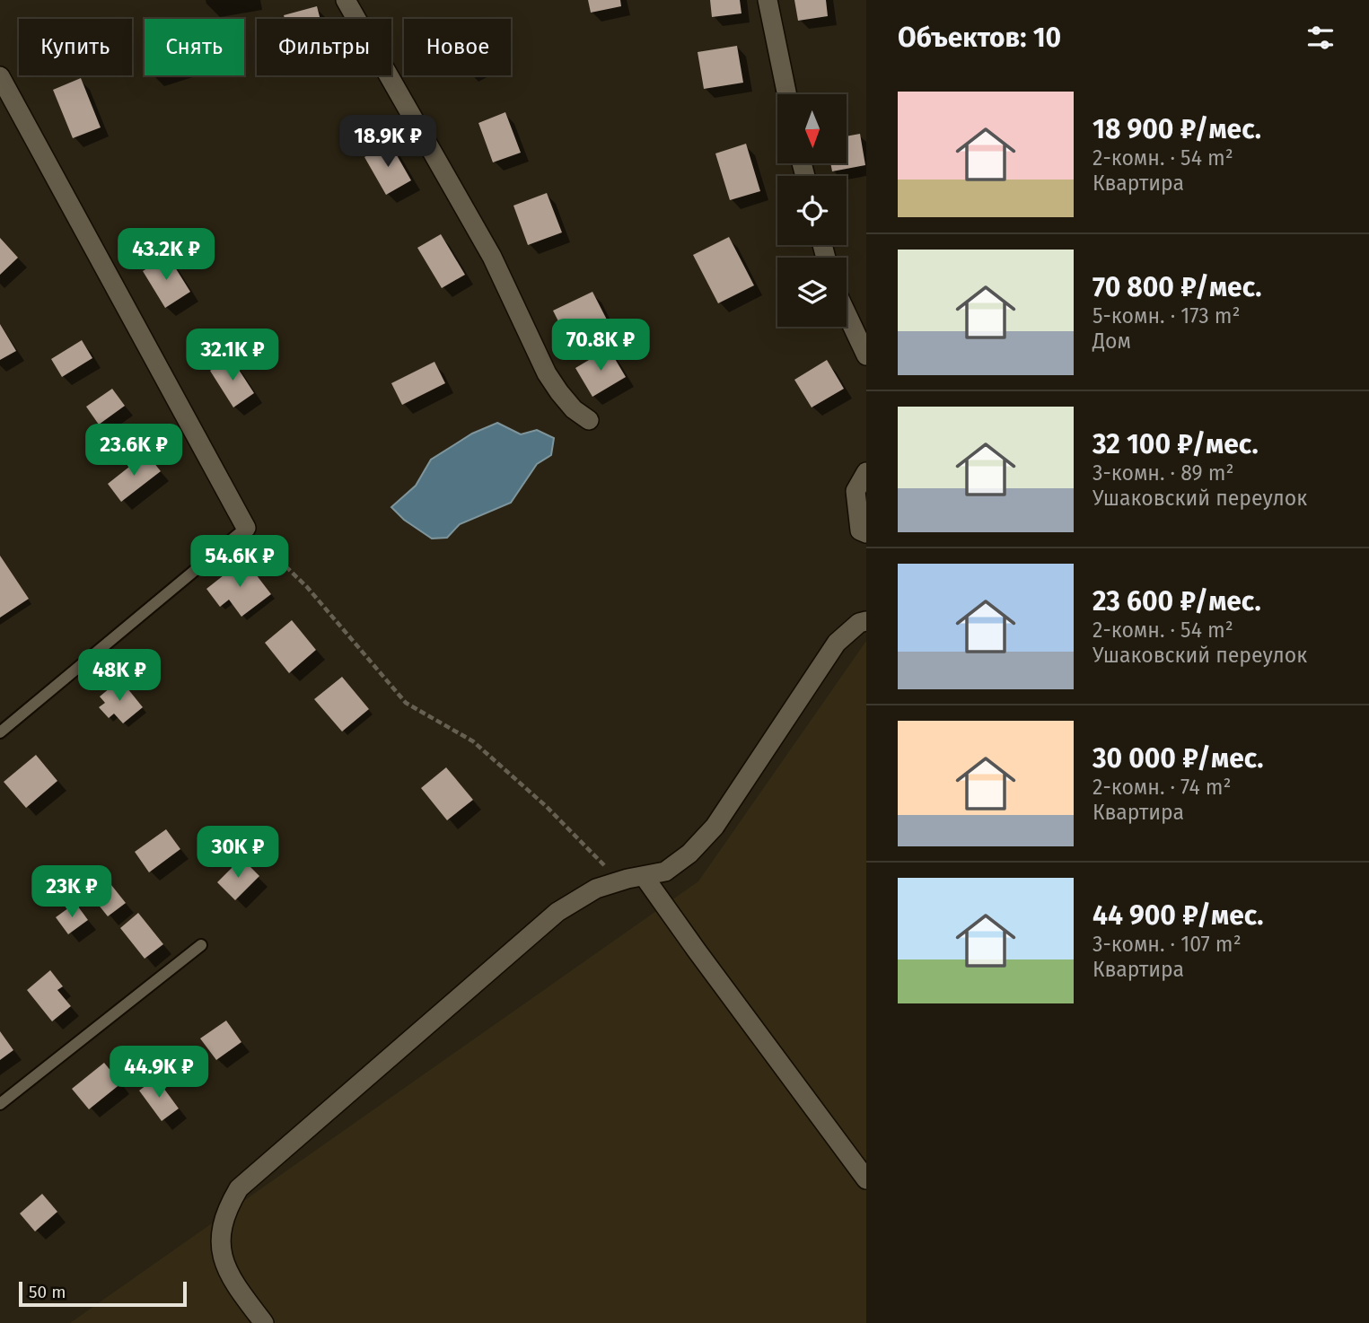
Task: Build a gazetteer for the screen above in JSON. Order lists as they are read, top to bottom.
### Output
{
  "scale_bar": "50 m",
  "north": "bottom",
  "page": {
    "heading": "Объектов: 10",
    "chip": [
      "Купить",
      "Снять",
      "Фильтры",
      "Новое"
    ],
    "list": [
      {
        "name": "18 900 ₽/мес.",
        "note": "2-комн. · 54 m² · Квартира"
      },
      {
        "name": "70 800 ₽/мес.",
        "note": "5-комн. · 173 m² · Дом"
      },
      {
        "name": "32 100 ₽/мес.",
        "note": "3-комн. · 89 m² · Ушаковский переулок"
      },
      {
        "name": "23 600 ₽/мес.",
        "note": "2-комн. · 54 m² · Ушаковский переулок"
      },
      {
        "name": "30 000 ₽/мес.",
        "note": "2-комн. · 74 m² · Квартира"
      },
      {
        "name": "44 900 ₽/мес.",
        "note": "3-комн. · 107 m² · Квартира"
      }
    ],
    "price": [
      "18.9K ₽",
      "43.2K ₽",
      "70.8K ₽",
      "32.1K ₽",
      "23.6K ₽",
      "54.6K ₽",
      "48K ₽",
      "30K ₽",
      "23K ₽",
      "44.9K ₽"
    ],
    "scale": "50 m"
  }
}
